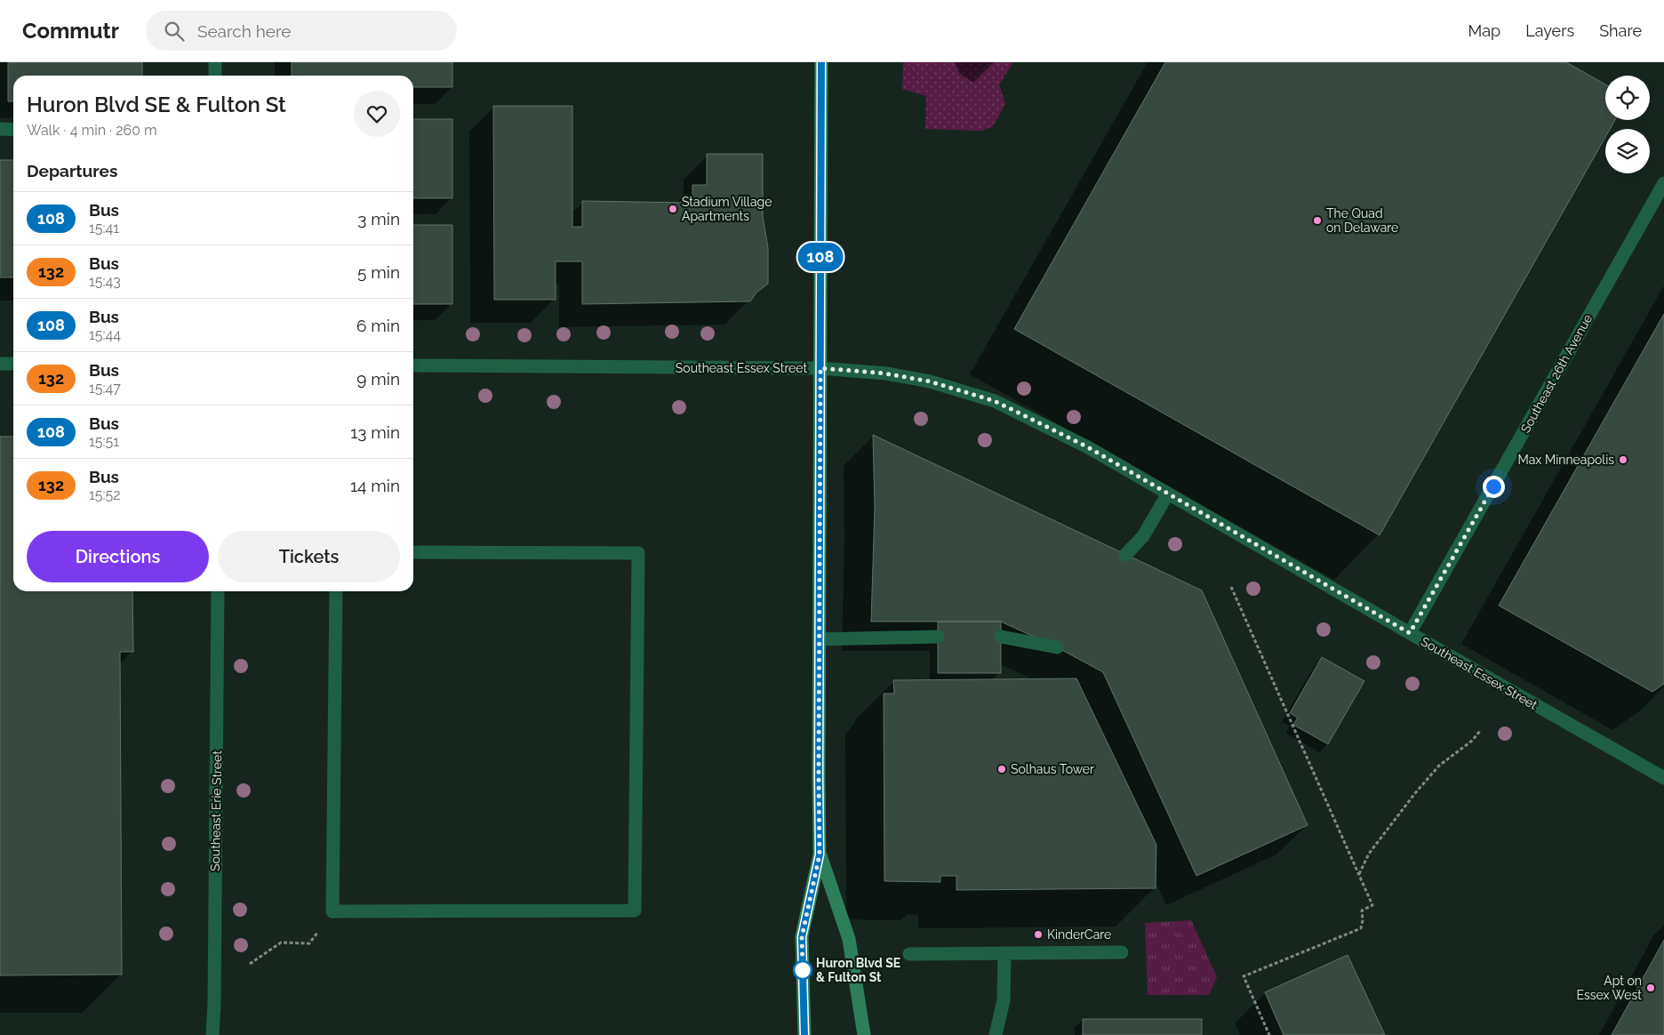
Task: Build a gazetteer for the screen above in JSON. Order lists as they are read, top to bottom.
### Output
{
  "streets": {
    "street": ["Southeast Essex Street", "Southeast 26th Avenue", "Southeast Erie Street"]
  },
  "crossings": [
    ["Southeast Essex Street", "Southeast 26th Avenue"]
  ],
  "places": [
    "Stadium Village Apartments",
    "The Quad on Delaware",
    "Max Minneapolis",
    "Solhaus Tower",
    "KinderCare",
    "Huron Blvd SE & Fulton St",
    "Apt on Essex West"
  ],
  "lines": ["bus line 108"],
  "page": {
    "header": "Commutr",
    "search": "Search here",
    "nav": ["Map", "Layers", "Share"],
    "on_map": "108",
    "heading": [
      ["Huron Blvd SE & Fulton St", "Walk · 4 min · 260 m"],
      "Departures"
    ],
    "list": [
      {
        "mark": "108",
        "name": "Bus",
        "note": "15:41",
        "value": "3 min"
      },
      {
        "mark": "132",
        "name": "Bus",
        "note": "15:43",
        "value": "5 min"
      },
      {
        "mark": "108",
        "name": "Bus",
        "note": "15:44",
        "value": "6 min"
      },
      {
        "mark": "132",
        "name": "Bus",
        "note": "15:47",
        "value": "9 min"
      },
      {
        "mark": "108",
        "name": "Bus",
        "note": "15:51",
        "value": "13 min"
      },
      {
        "mark": "132",
        "name": "Bus",
        "note": "15:52",
        "value": "14 min"
      }
    ],
    "buttons": ["Directions", "Tickets"]
  }
}
